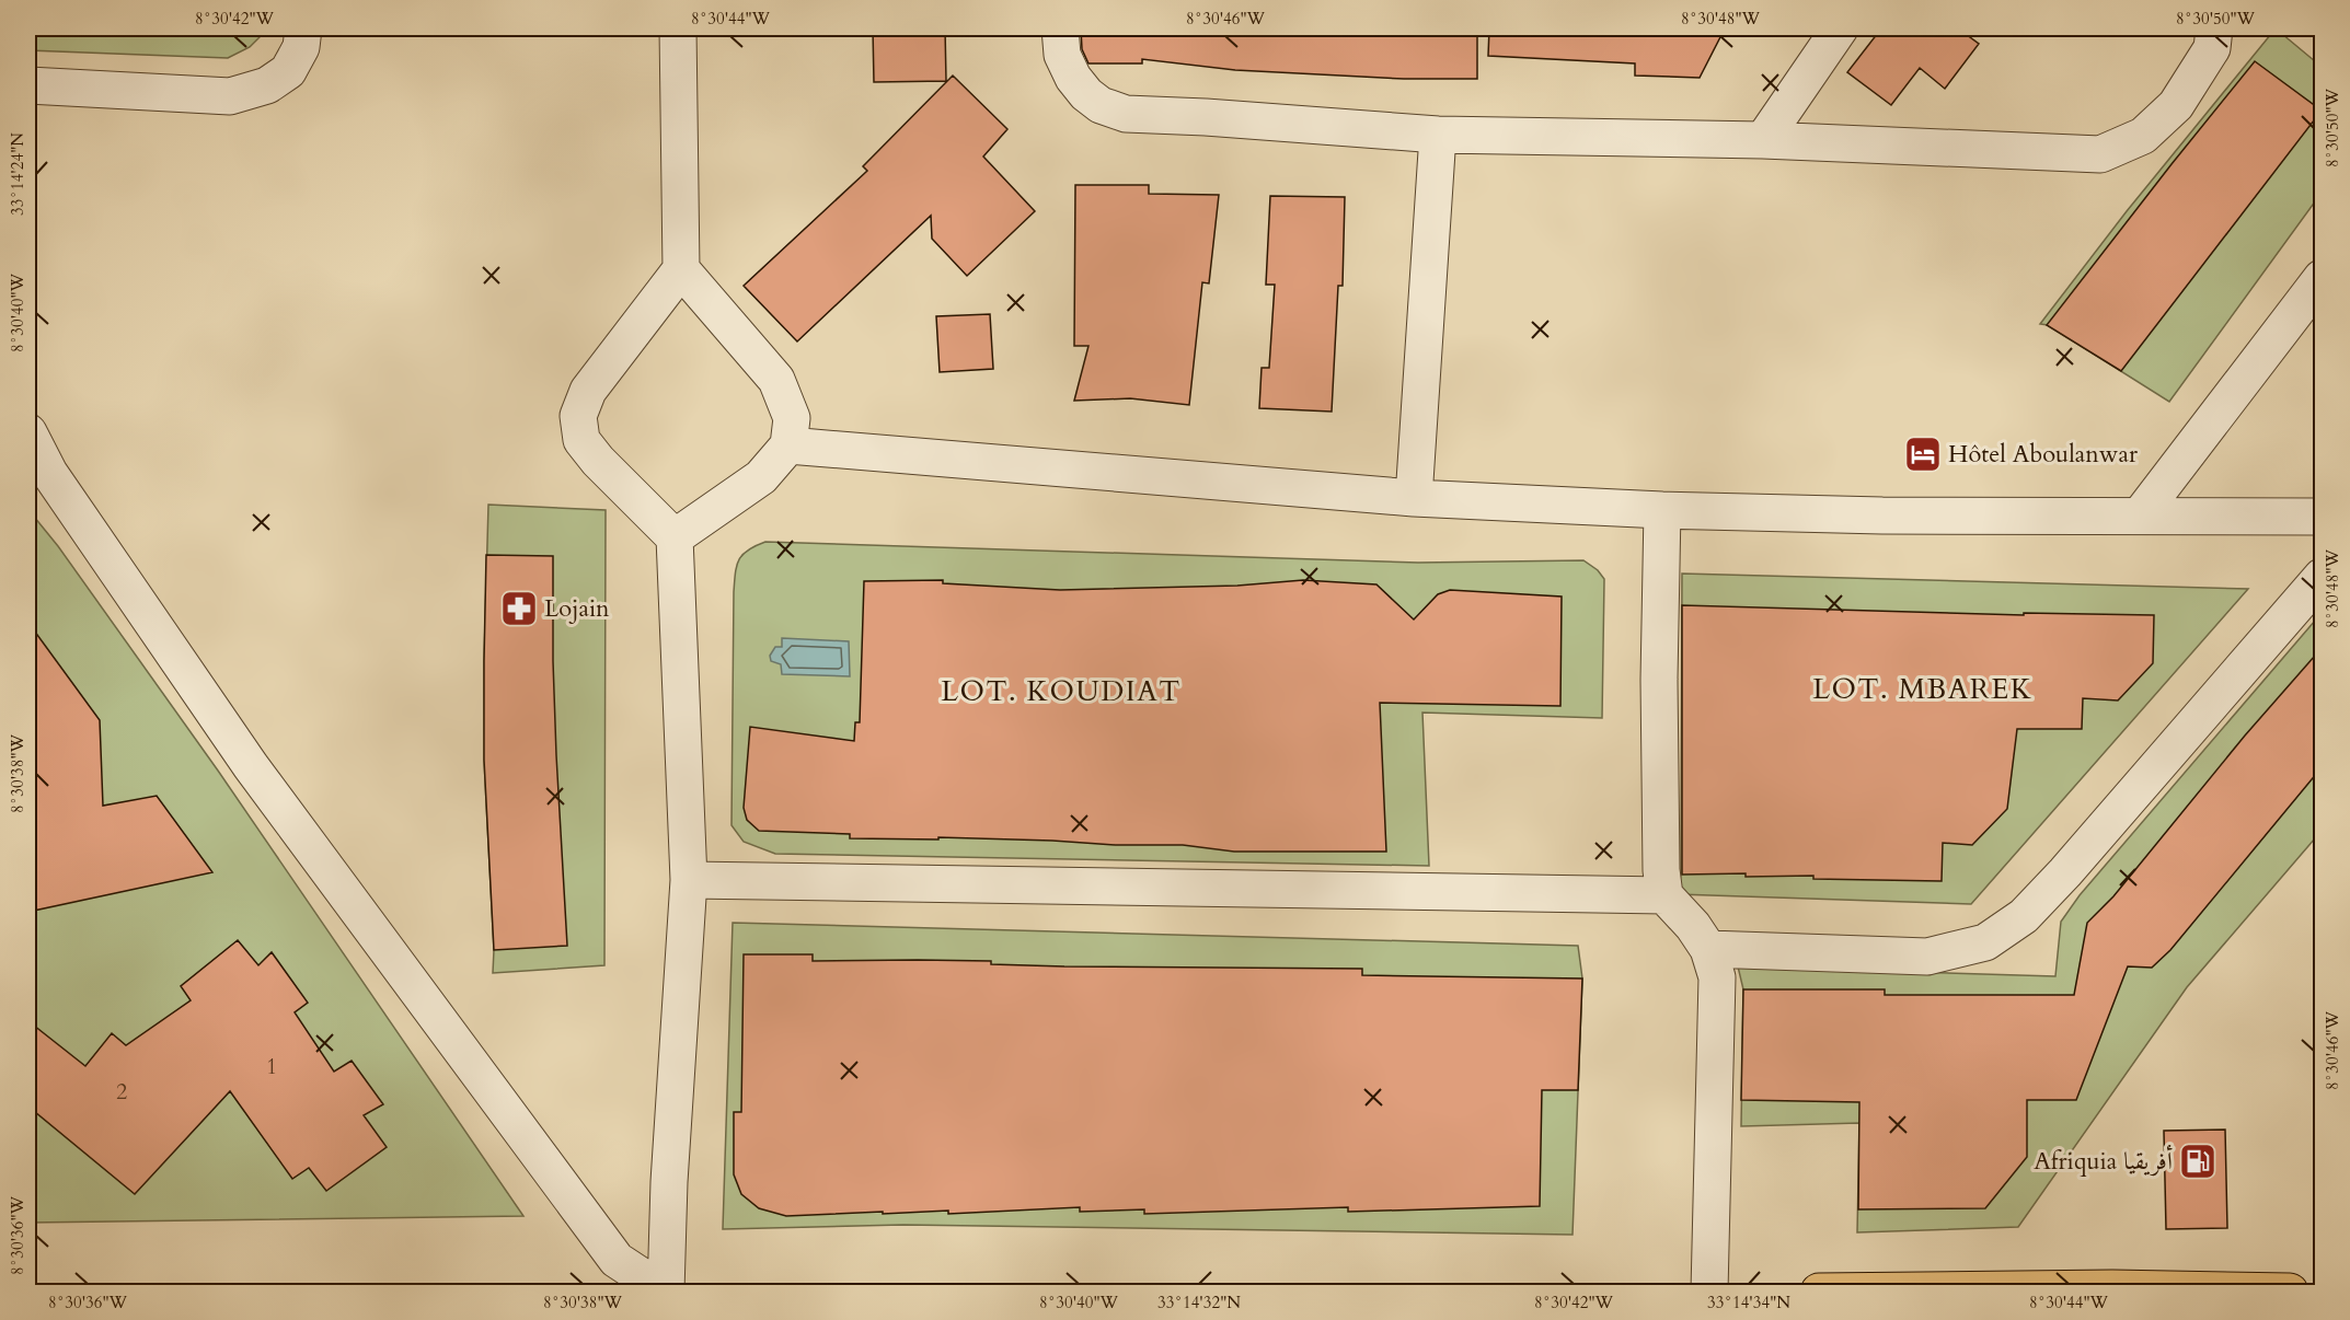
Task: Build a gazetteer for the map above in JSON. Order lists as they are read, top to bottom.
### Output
{
  "districts": ["LOT. MBAREK", "LOT. KOUDIAT"],
  "places": {
    "hotel": ["Hôtel Aboulanwar"],
    "pharmacy": ["Lojain"],
    "fuel station": ["Afriquia أفريقيا"]
  },
  "house_numbers": ["1", "2"],
  "coordinates": [
    "8°30'42\"W",
    "8°30'44\"W",
    "8°30'46\"W",
    "8°30'48\"W",
    "8°30'50\"W",
    "33°14'24\"N",
    "8°30'40\"W",
    "8°30'38\"W",
    "8°30'36\"W",
    "33°14'32\"N",
    "33°14'34\"N"
  ]
}
